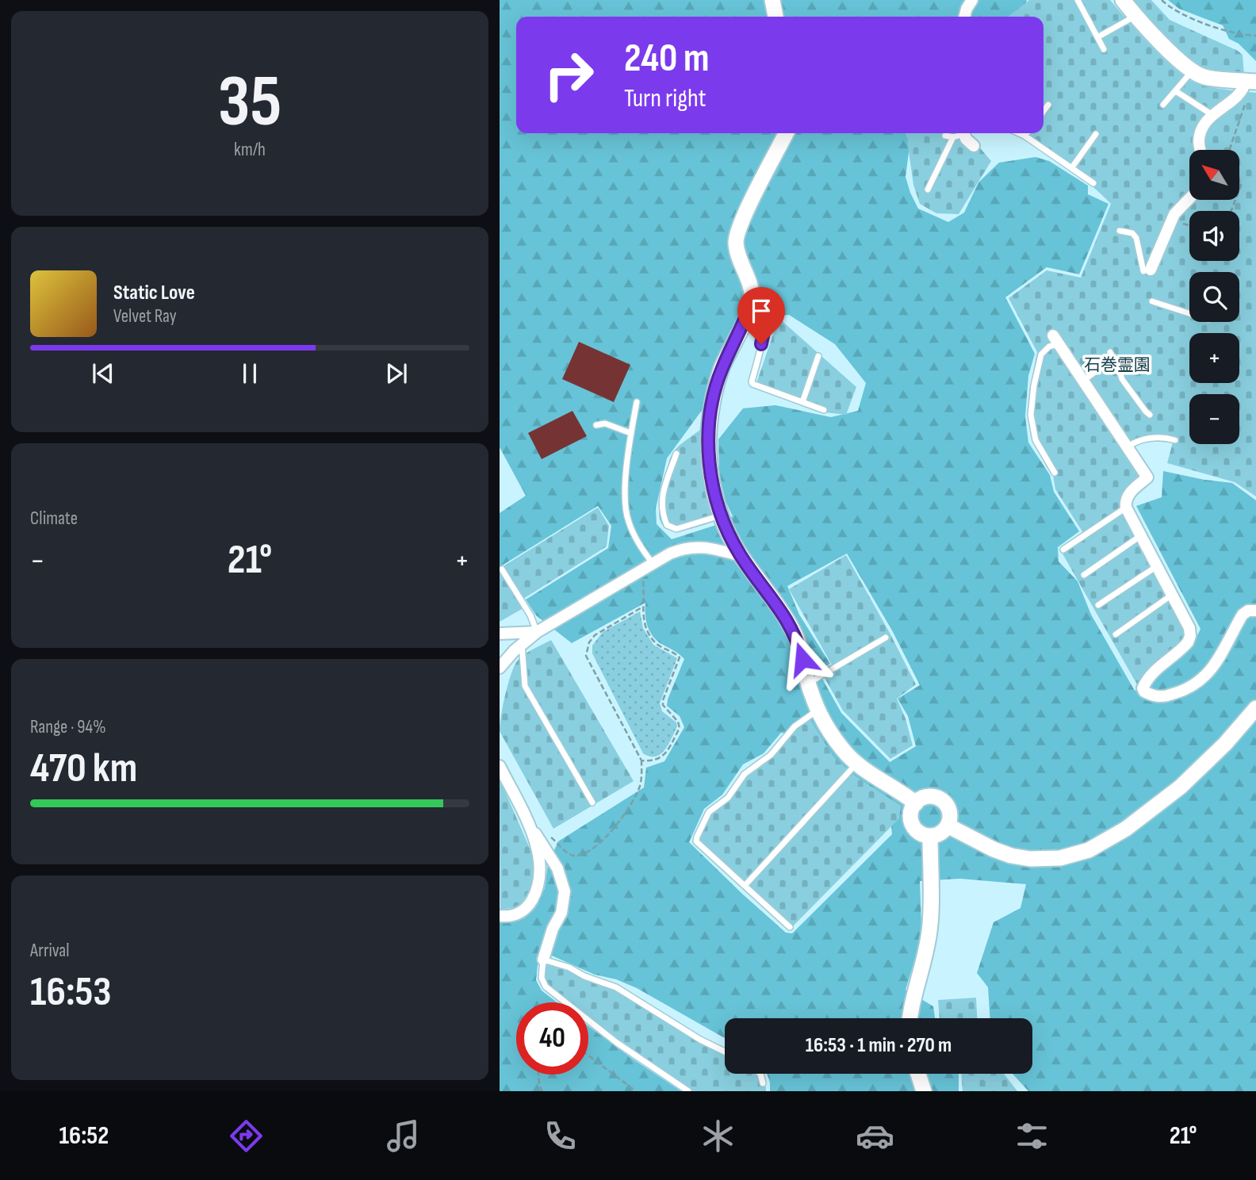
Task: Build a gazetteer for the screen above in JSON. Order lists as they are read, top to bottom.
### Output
{
  "parks": ["石巻霊園"],
  "north": "top left",
  "page": {
    "tile": [
      ["35", "km/h"],
      "Climate",
      ["Range · 94%", "470 km"],
      ["Arrival", "16:53"]
    ],
    "turn": ["240 m", "Turn right"],
    "map_buttons": ["+", "−"],
    "song": ["Static Love", "Velvet Ray"],
    "heat": ["−", "21°", "+"],
    "limit": "40",
    "trip": "16:53 · 1 min · 270 m",
    "tabs": ["16:52", "21°"]
  }
}
